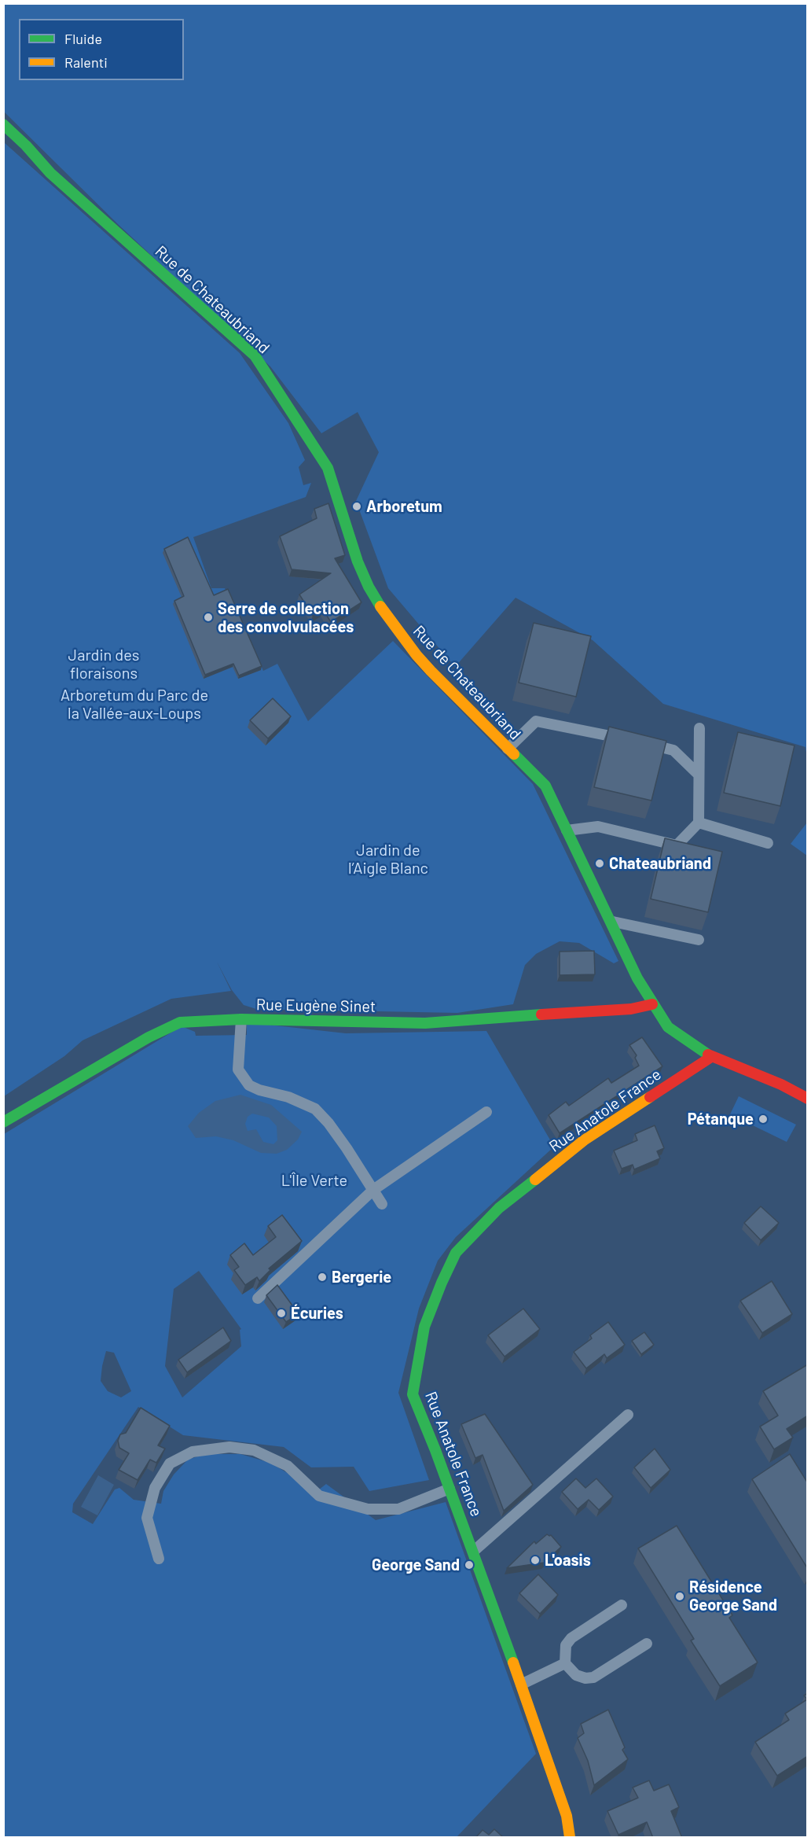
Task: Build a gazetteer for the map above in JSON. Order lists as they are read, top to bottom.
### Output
{
  "streets": {
    "street": ["Rue de Chateaubriand", "Rue Eugène Sinet", "Rue Anatole France"]
  },
  "crossings": [
    ["Rue de Chateaubriand", "Rue Eugène Sinet"],
    ["Rue de Chateaubriand", "Rue Anatole France"]
  ],
  "parks": [
    "Jardin des floraisons",
    "Arboretum du Parc de la Vallée-aux-Loups",
    "Jardin de l’Aigle Blanc",
    "L'Île Verte"
  ],
  "places": [
    "Arboretum",
    "Serre de collection des convolvulacées",
    "Chateaubriand",
    "Pétanque",
    "Bergerie",
    "Écuries",
    "L'oasis",
    "George Sand",
    "Résidence George Sand"
  ],
  "legend": ["Fluide", "Ralenti"]
}
